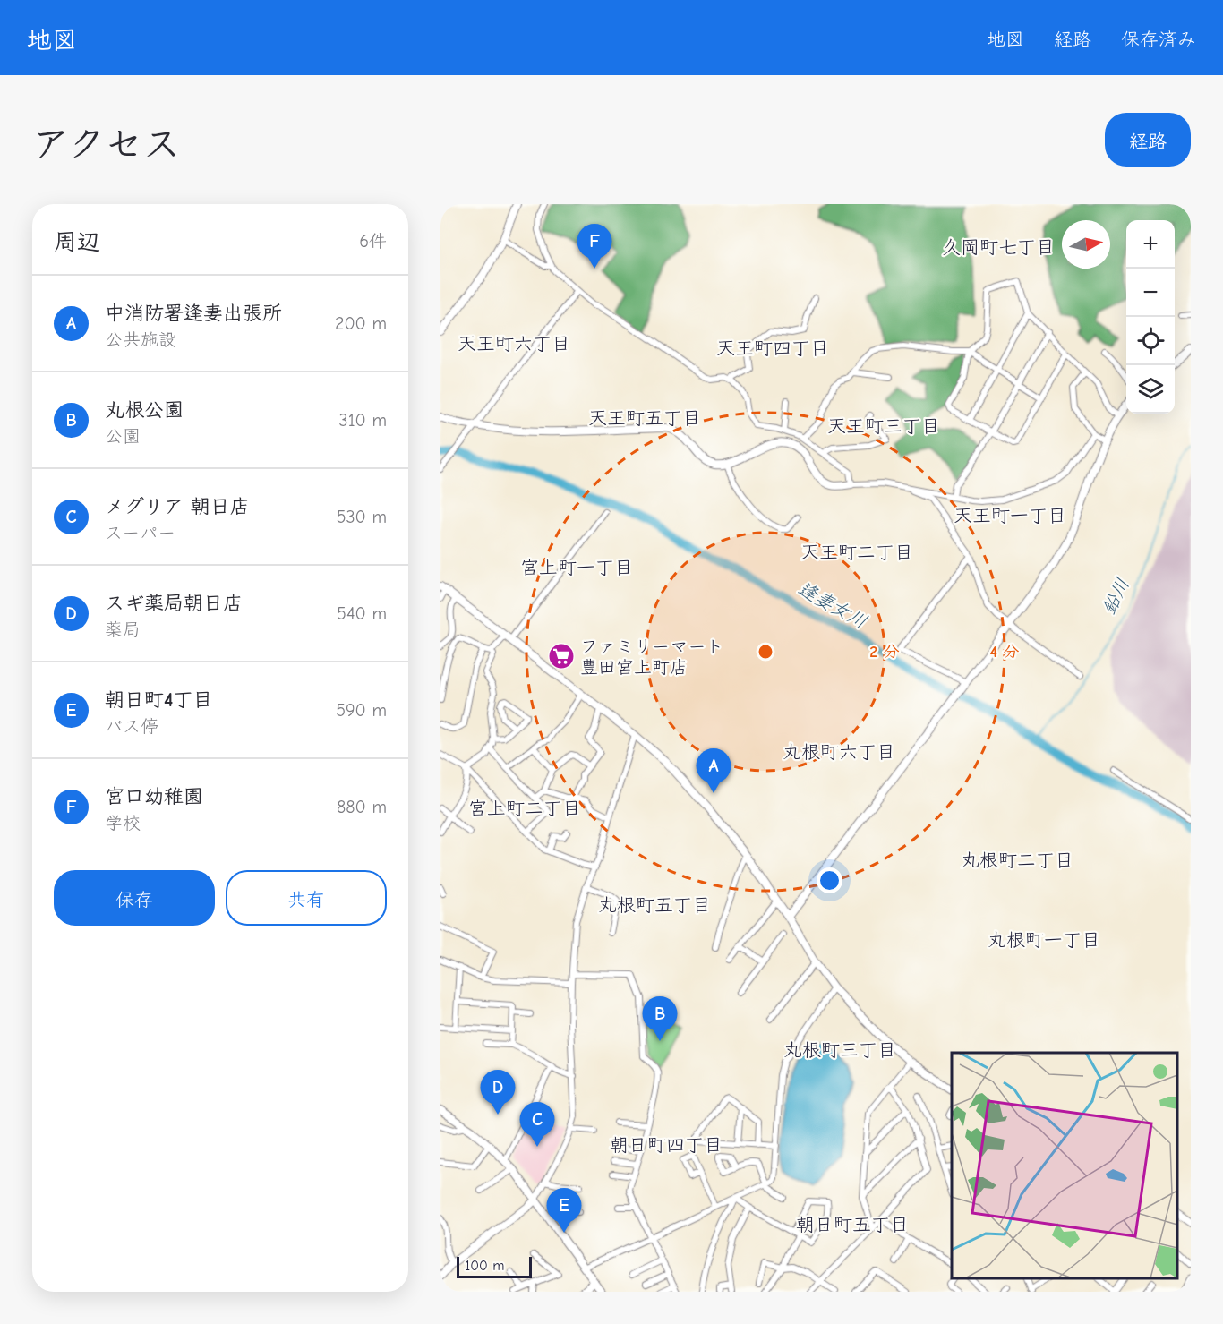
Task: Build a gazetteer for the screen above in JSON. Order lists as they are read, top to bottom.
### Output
{
  "districts": [
    "久岡町七丁目",
    "天王町六丁目",
    "天王町四丁目",
    "天王町五丁目",
    "天王町三丁目",
    "天王町一丁目",
    "天王町二丁目",
    "宮上町一丁目",
    "丸根町六丁目",
    "宮上町二丁目",
    "丸根町二丁目",
    "丸根町五丁目",
    "丸根町一丁目",
    "丸根町三丁目",
    "朝日町四丁目",
    "朝日町五丁目"
  ],
  "water": ["鉛川", "逢妻女川"],
  "places": {
    "supermarket": ["ファミリーマート 豊田宮上町店"]
  },
  "scale_bar": "100 m",
  "north": "right",
  "page": {
    "header": "地図",
    "nav": ["地図", "経路", "保存済み"],
    "title": "アクセス",
    "buttons": [
      "経路",
      ["保存", "共有"]
    ],
    "heading": ["周辺", "6件"],
    "map_buttons": ["+", "−"],
    "pins": [
      "F",
      "A",
      "B",
      "D",
      "C",
      "E"
    ],
    "list": [
      {
        "mark": "A",
        "name": "中消防署逢妻出張所",
        "note": "公共施設",
        "value": "200 m"
      },
      {
        "mark": "B",
        "name": "丸根公園",
        "note": "公園",
        "value": "310 m"
      },
      {
        "mark": "C",
        "name": "メグリア 朝日店",
        "note": "スーパー",
        "value": "530 m"
      },
      {
        "mark": "D",
        "name": "スギ薬局朝日店",
        "note": "薬局",
        "value": "540 m"
      },
      {
        "mark": "E",
        "name": "朝日町4丁目",
        "note": "バス停",
        "value": "590 m"
      },
      {
        "mark": "F",
        "name": "宮口幼稚園",
        "note": "学校",
        "value": "880 m"
      }
    ],
    "scale": "100 m"
  },
  "rings": ["2 分", "4 分"]
}
